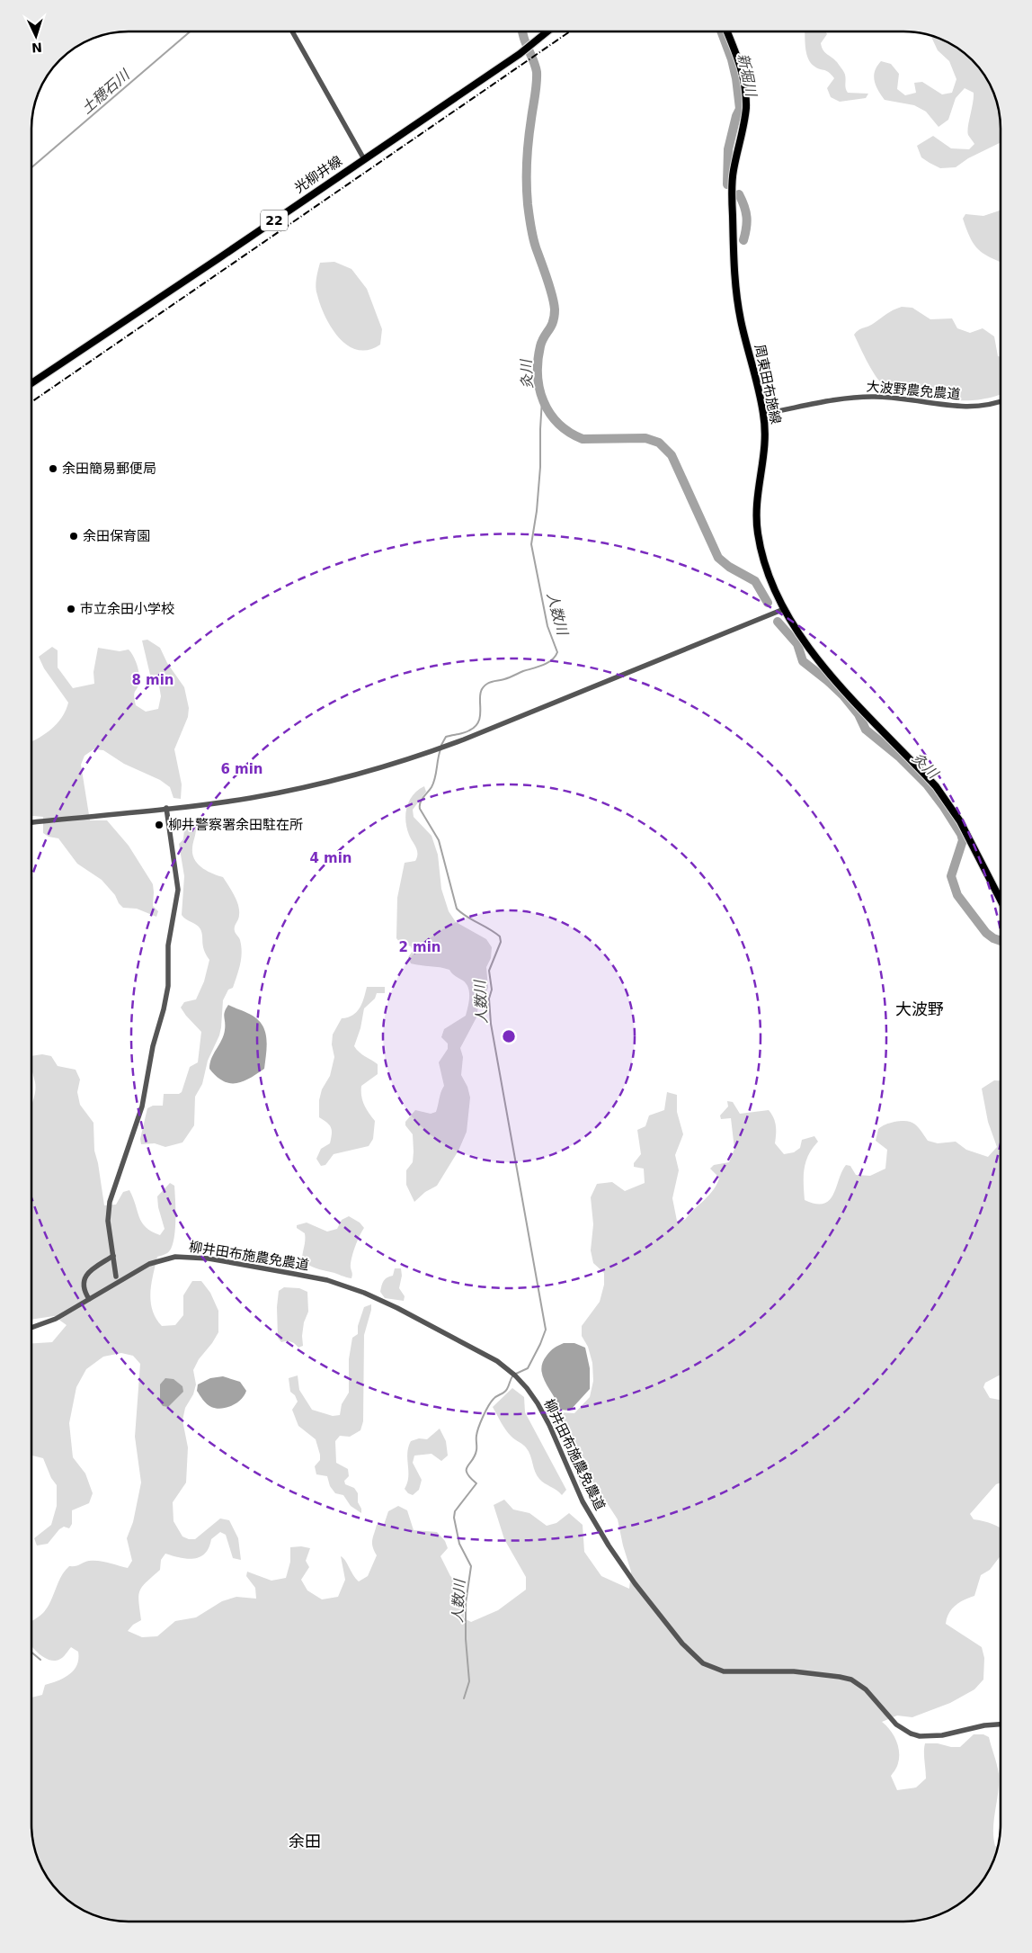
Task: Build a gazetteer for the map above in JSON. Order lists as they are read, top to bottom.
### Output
{
  "streets": {
    "main road": ["光柳井線", "22", "周東田布施線"],
    "street": ["大波野農免農道", "柳井田布施農免農道"]
  },
  "crossings": [
    ["周東田布施線", "大波野農免農道"]
  ],
  "districts": ["大波野", "余田"],
  "water": [
    "新堀川",
    "土穂石川",
    "灸川",
    "人数川"
  ],
  "places": [
    "余田簡易郵便局",
    "余田保育園",
    "市立余田小学校",
    "柳井警察署余田駐在所"
  ],
  "north": "bottom",
  "rings": [
    "8 min",
    "6 min",
    "4 min",
    "2 min"
  ]
}
